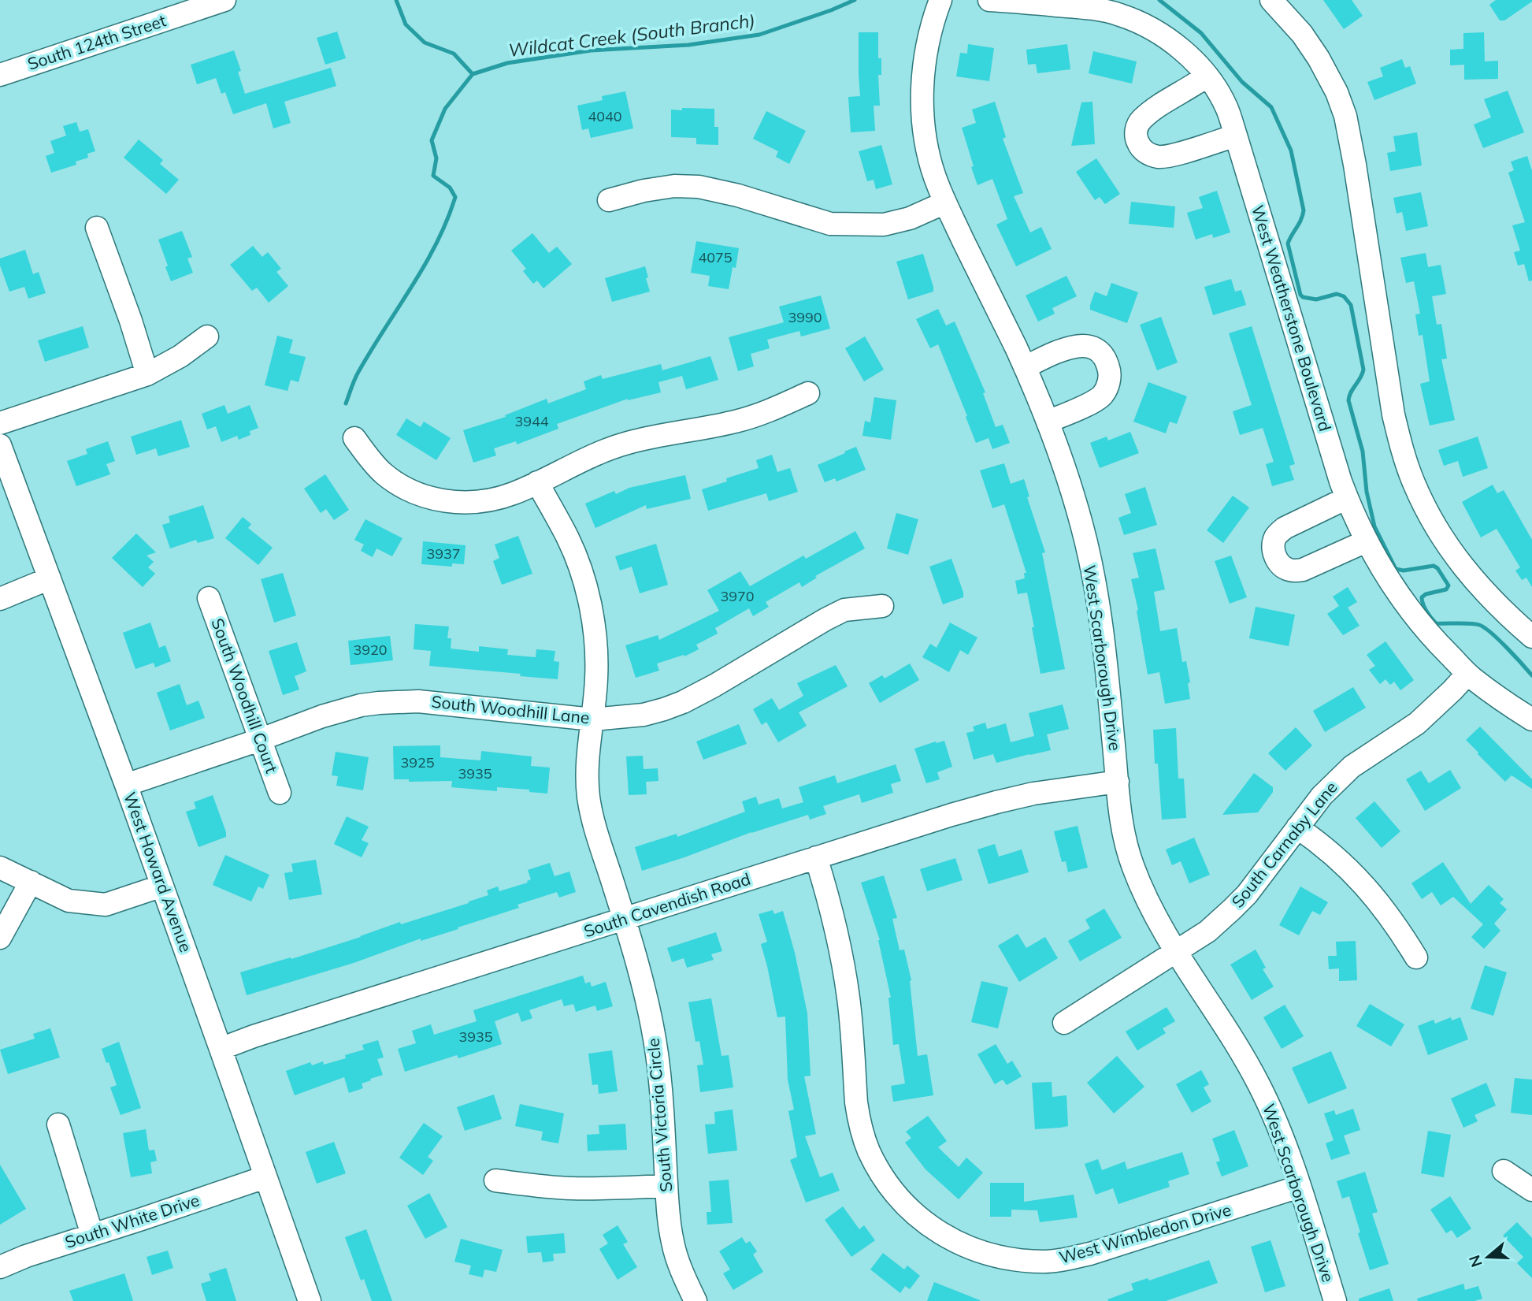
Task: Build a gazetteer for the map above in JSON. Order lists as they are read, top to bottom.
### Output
{
  "streets": {
    "street": [
      "South 124th Street",
      "West Weatherstone Boulevard",
      "West Scarborough Drive",
      "South Woodhill Court",
      "South Woodhill Lane",
      "South Carnaby Lane",
      "West Howard Avenue",
      "South Cavendish Road",
      "South Victoria Circle",
      "South White Drive",
      "West Wimbledon Drive"
    ]
  },
  "crossings": [
    ["West Weatherstone Boulevard", "South Carnaby Lane"],
    ["West Scarborough Drive", "South Carnaby Lane"],
    ["West Scarborough Drive", "South Cavendish Road"],
    ["West Scarborough Drive", "West Wimbledon Drive"],
    ["South Woodhill Court", "South Woodhill Lane"],
    ["South Woodhill Lane", "West Howard Avenue"],
    ["South Woodhill Lane", "South Victoria Circle"],
    ["West Howard Avenue", "South Cavendish Road"],
    ["West Howard Avenue", "South White Drive"],
    ["South Cavendish Road", "South Victoria Circle"],
    ["South Cavendish Road", "West Wimbledon Drive"]
  ],
  "water": ["Wildcat Creek (South Branch)"],
  "house_numbers": [
    "4040",
    "4075",
    "3990",
    "3944",
    "3937",
    "3970",
    "3920",
    "3925",
    "3935",
    "3935"
  ],
  "north": "left"
}
